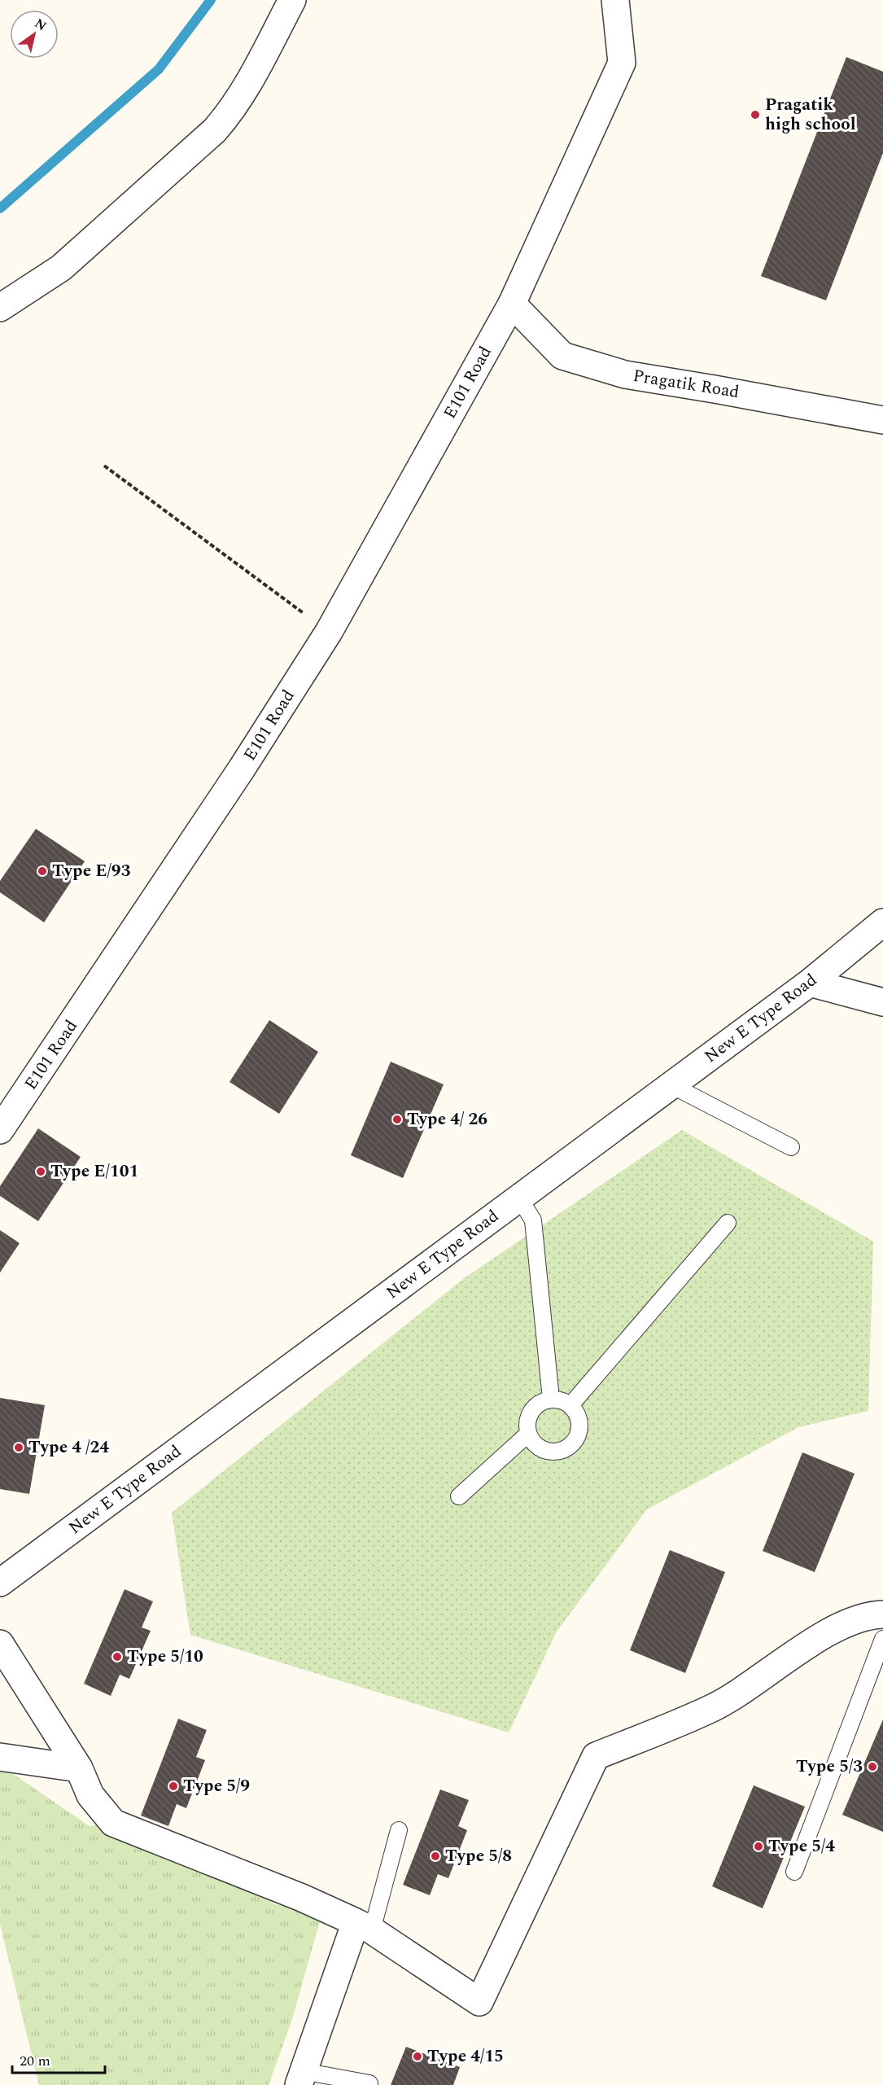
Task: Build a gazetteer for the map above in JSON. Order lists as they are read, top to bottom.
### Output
{
  "streets": {
    "street": ["E101 Road", "Pragatik Road", "New E Type Road"]
  },
  "crossings": [
    ["E101 Road", "Pragatik Road"]
  ],
  "places": [
    "Pragatik high school",
    "Type E/93",
    "Type 4/ 26",
    "Type E/101",
    "Type 4 /24",
    "Type 5/10",
    "Type 5/3",
    "Type 5/9",
    "Type 5/4",
    "Type 5/8",
    "Type 4/15"
  ],
  "scale_bar": "20 m",
  "north": "top right"
}
